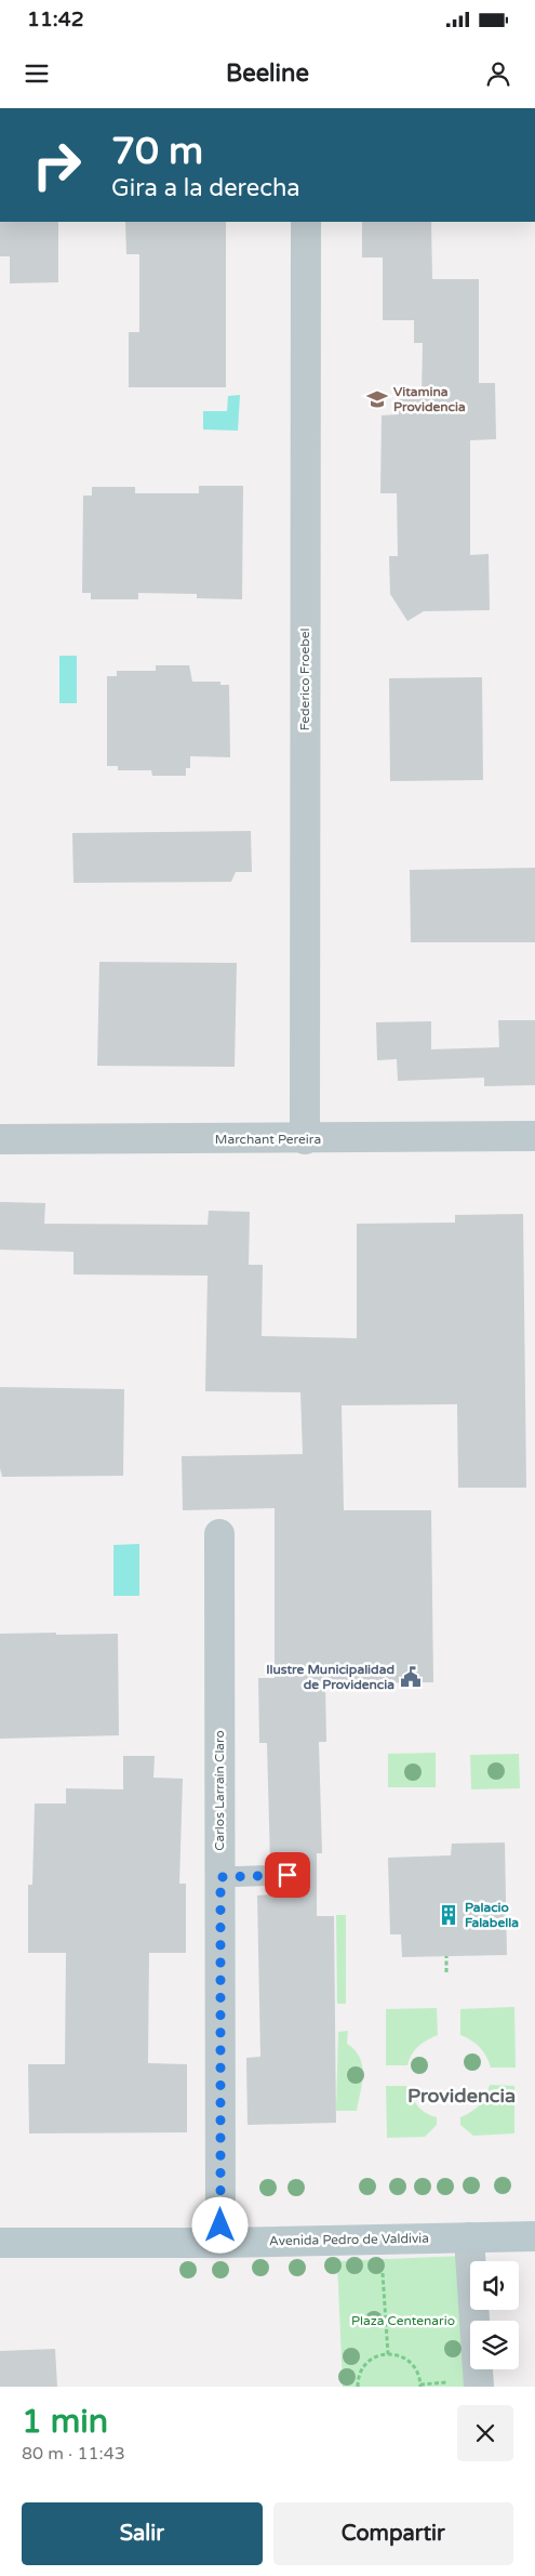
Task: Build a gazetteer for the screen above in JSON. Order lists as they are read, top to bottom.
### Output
{
  "streets": {
    "main road": ["Avenida Pedro de Valdivia"],
    "street": ["Federico Froebel", "Marchant Pereira", "Carlos Larraín Claro"]
  },
  "crossings": [
    ["Federico Froebel", "Marchant Pereira"],
    ["Carlos Larraín Claro", "Avenida Pedro de Valdivia"]
  ],
  "districts": ["Providencia"],
  "parks": ["Plaza Centenario"],
  "places": {
    "school or university": ["Vitamina Providencia"],
    "public building": ["Ilustre Municipalidad de Providencia"],
    "building": ["Palacio Falabella"]
  },
  "page": {
    "status": "11:42",
    "header": "Beeline",
    "turn": ["70 m", "Gira a la derecha"],
    "heading": ["1 min", "80 m · 11:43"],
    "buttons": ["Salir", "Compartir"]
  }
}
